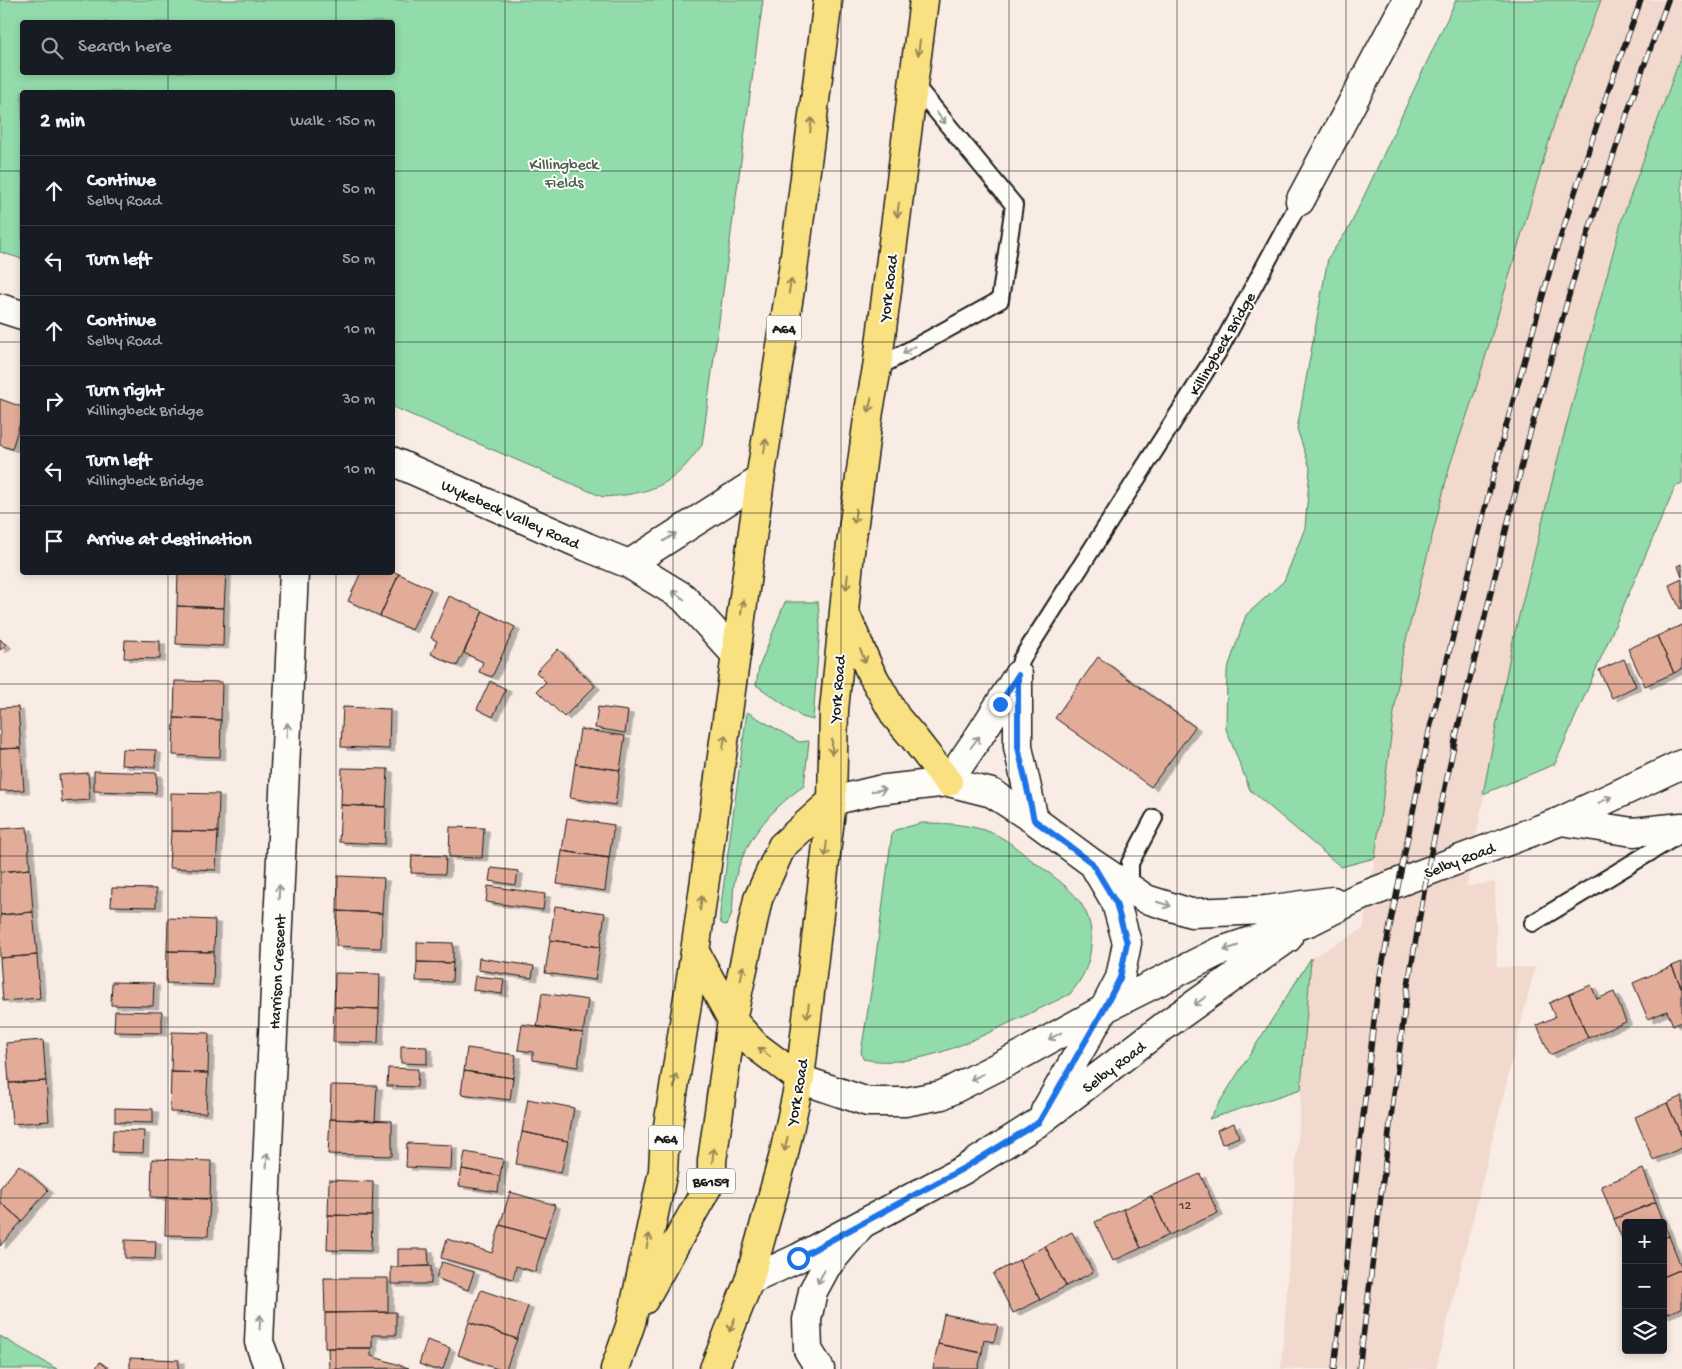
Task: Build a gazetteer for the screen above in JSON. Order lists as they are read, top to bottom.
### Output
{
  "streets": {
    "highway": ["York Road", "A64", "B6159"],
    "main road": [
      "Killingbeck Bridge",
      "Wykebeck Valley Road",
      "Selby Road",
      "Harrison Crescent"
    ]
  },
  "crossings": [
    ["York Road", "Selby Road"],
    ["York Road", "B6159"],
    ["A64", "Wykebeck Valley Road"],
    ["A64", "B6159"],
    ["Killingbeck Bridge", "Selby Road"],
    ["Selby Road", "B6159"]
  ],
  "one_way": ["Wykebeck Valley Road", "Harrison Crescent"],
  "parks": ["Killingbeck Fields"],
  "house_numbers": ["12"],
  "page": {
    "search": "Search here",
    "heading": ["2 min", "Walk · 150 m"],
    "list": [
      ["Continue", "Selby Road", "50 m"],
      ["Turn left", "50 m"],
      ["Continue", "Selby Road", "10 m"],
      ["Turn right", "Killingbeck Bridge", "30 m"],
      ["Turn left", "Killingbeck Bridge", "10 m"],
      "Arrive at destination"
    ],
    "map_buttons": ["+", "−"]
  }
}
